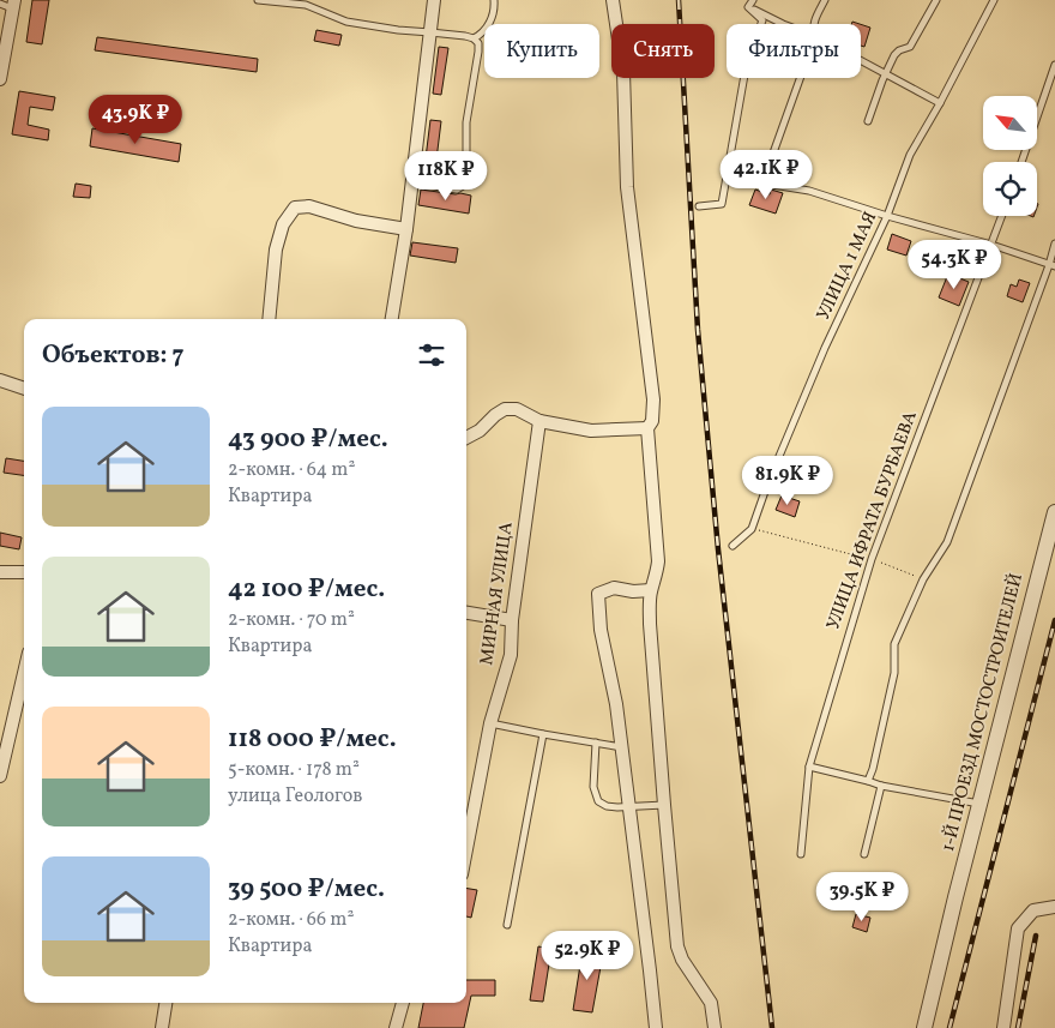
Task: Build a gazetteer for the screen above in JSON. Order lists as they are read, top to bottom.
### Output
{
  "streets": {
    "street": ["МИРНАЯ УЛИЦА", "1-Й ПРОЕЗД МОСТОСТРОИТЕЛЕЙ"],
    "lane": ["УЛИЦА 1 МАЯ", "УЛИЦА ИФРАТА БУРБАЕВА"]
  },
  "north": "top left",
  "page": {
    "chip": ["Купить", "Снять", "Фильтры"],
    "price": [
      "43.9K ₽",
      "42.1K ₽",
      "118K ₽",
      "54.3K ₽",
      "81.9K ₽",
      "39.5K ₽",
      "52.9K ₽"
    ],
    "heading": "Объектов: 7",
    "list": [
      {
        "name": "43 900 ₽/мес.",
        "note": "2-комн. · 64 m² · Квартира"
      },
      {
        "name": "42 100 ₽/мес.",
        "note": "2-комн. · 70 m² · Квартира"
      },
      {
        "name": "118 000 ₽/мес.",
        "note": "5-комн. · 178 m² · улица Геологов"
      },
      {
        "name": "39 500 ₽/мес.",
        "note": "2-комн. · 66 m² · Квартира"
      }
    ]
  }
}
